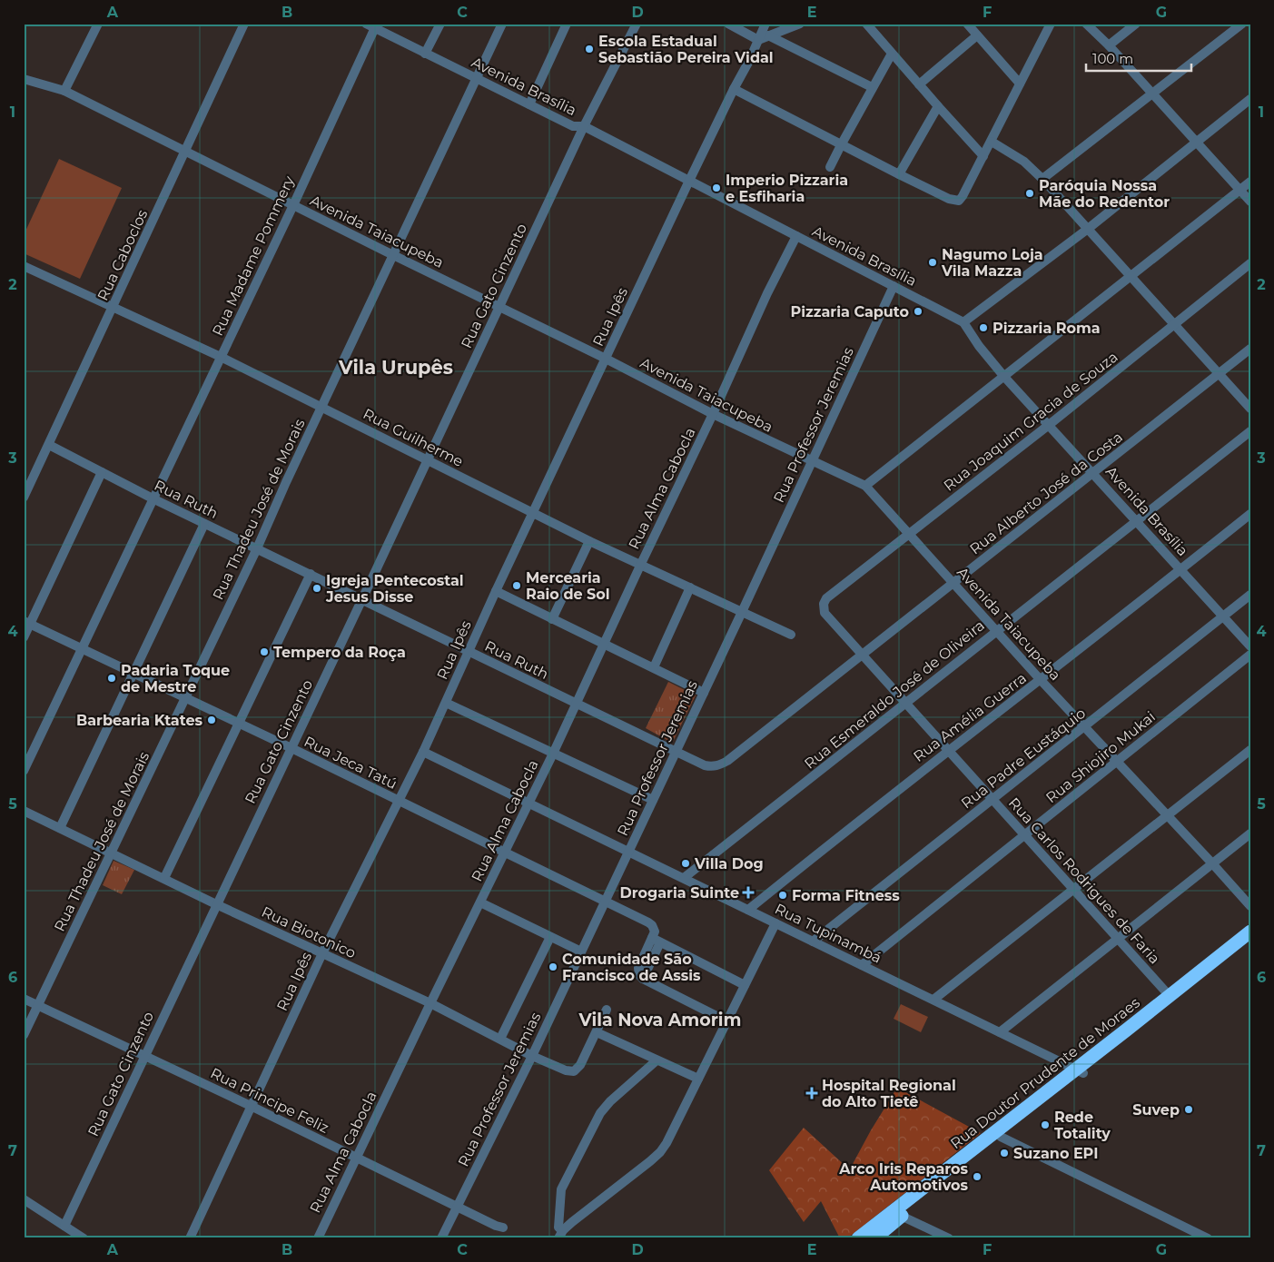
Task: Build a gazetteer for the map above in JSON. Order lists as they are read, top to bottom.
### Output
{
  "streets": {
    "highway": ["Rua Doutor Prudente de Moraes"],
    "street": [
      "Avenida Brasília",
      "Avenida Taiacupeba",
      "Rua Caboclos",
      "Rua Madame Pommery",
      "Rua Gato Cinzento",
      "Rua Ipês",
      "Rua Joaquim Gracia de Souza",
      "Rua Professor Jeremias",
      "Rua Guilherme",
      "Rua Alma Cabocla",
      "Rua Alberto José da Costa",
      "Rua Ruth",
      "Rua Thadeu José de Morais",
      "Rua Esmeraldo José de Oliveira",
      "Rua Amélia Guerra",
      "Rua Shiojiro Mukai",
      "Rua Padre Eustáquio",
      "Rua Jeca Tatú",
      "Rua Carlos Rodrigues de Faria",
      "Rua Biotonico",
      "Rua Tupinambá",
      "Rua Principe Feliz"
    ]
  },
  "crossings": [
    ["Avenida Brasília", "Rua Madame Pommery"],
    ["Avenida Brasília", "Rua Gato Cinzento"],
    ["Avenida Brasília", "Rua Ipês"],
    ["Avenida Brasília", "Rua Joaquim Gracia de Souza"],
    ["Avenida Brasília", "Rua Professor Jeremias"],
    ["Avenida Brasília", "Rua Alma Cabocla"],
    ["Avenida Brasília", "Rua Alberto José da Costa"],
    ["Avenida Brasília", "Rua Thadeu José de Morais"],
    ["Avenida Brasília", "Rua Esmeraldo José de Oliveira"],
    ["Avenida Brasília", "Rua Amélia Guerra"],
    ["Avenida Brasília", "Rua Padre Eustáquio"],
    ["Avenida Taiacupeba", "Rua Caboclos"],
    ["Avenida Taiacupeba", "Rua Madame Pommery"],
    ["Avenida Taiacupeba", "Rua Gato Cinzento"],
    ["Avenida Taiacupeba", "Rua Ipês"],
    ["Avenida Taiacupeba", "Rua Joaquim Gracia de Souza"],
    ["Avenida Taiacupeba", "Rua Professor Jeremias"],
    ["Avenida Taiacupeba", "Rua Alma Cabocla"],
    ["Avenida Taiacupeba", "Rua Alberto José da Costa"],
    ["Avenida Taiacupeba", "Rua Thadeu José de Morais"],
    ["Avenida Taiacupeba", "Rua Esmeraldo José de Oliveira"],
    ["Avenida Taiacupeba", "Rua Amélia Guerra"],
    ["Avenida Taiacupeba", "Rua Shiojiro Mukai"],
    ["Avenida Taiacupeba", "Rua Padre Eustáquio"],
    ["Rua Caboclos", "Rua Guilherme"],
    ["Rua Caboclos", "Rua Ruth"],
    ["Rua Madame Pommery", "Rua Guilherme"],
    ["Rua Madame Pommery", "Rua Ruth"],
    ["Rua Madame Pommery", "Rua Jeca Tatú"],
    ["Rua Gato Cinzento", "Rua Guilherme"],
    ["Rua Gato Cinzento", "Rua Ruth"],
    ["Rua Gato Cinzento", "Rua Jeca Tatú"],
    ["Rua Gato Cinzento", "Rua Biotonico"],
    ["Rua Gato Cinzento", "Rua Principe Feliz"],
    ["Rua Ipês", "Rua Guilherme"],
    ["Rua Ipês", "Rua Ruth"],
    ["Rua Ipês", "Rua Jeca Tatú"],
    ["Rua Ipês", "Rua Biotonico"],
    ["Rua Ipês", "Rua Tupinambá"],
    ["Rua Ipês", "Rua Principe Feliz"],
    ["Rua Joaquim Gracia de Souza", "Rua Carlos Rodrigues de Faria"],
    ["Rua Professor Jeremias", "Rua Guilherme"],
    ["Rua Professor Jeremias", "Rua Ruth"],
    ["Rua Professor Jeremias", "Rua Jeca Tatú"],
    ["Rua Professor Jeremias", "Rua Biotonico"],
    ["Rua Professor Jeremias", "Rua Tupinambá"],
    ["Rua Professor Jeremias", "Rua Principe Feliz"],
    ["Rua Guilherme", "Rua Alma Cabocla"],
    ["Rua Guilherme", "Rua Thadeu José de Morais"],
    ["Rua Alma Cabocla", "Rua Ruth"],
    ["Rua Alma Cabocla", "Rua Jeca Tatú"],
    ["Rua Alma Cabocla", "Rua Biotonico"],
    ["Rua Alma Cabocla", "Rua Tupinambá"],
    ["Rua Alma Cabocla", "Rua Principe Feliz"],
    ["Rua Alberto José da Costa", "Rua Ruth"],
    ["Rua Alberto José da Costa", "Rua Carlos Rodrigues de Faria"],
    ["Rua Ruth", "Rua Thadeu José de Morais"],
    ["Rua Thadeu José de Morais", "Rua Jeca Tatú"],
    ["Rua Thadeu José de Morais", "Rua Biotonico"],
    ["Rua Thadeu José de Morais", "Rua Principe Feliz"],
    ["Rua Esmeraldo José de Oliveira", "Rua Carlos Rodrigues de Faria"],
    ["Rua Esmeraldo José de Oliveira", "Rua Tupinambá"],
    ["Rua Amélia Guerra", "Rua Carlos Rodrigues de Faria"],
    ["Rua Amélia Guerra", "Rua Tupinambá"],
    ["Rua Shiojiro Mukai", "Rua Carlos Rodrigues de Faria"],
    ["Rua Shiojiro Mukai", "Rua Tupinambá"],
    ["Rua Padre Eustáquio", "Rua Carlos Rodrigues de Faria"],
    ["Rua Padre Eustáquio", "Rua Tupinambá"],
    ["Rua Carlos Rodrigues de Faria", "Rua Doutor Prudente de Moraes"],
    ["Rua Tupinambá", "Rua Doutor Prudente de Moraes"]
  ],
  "districts": ["Vila Urupês", "Vila Nova Amorim"],
  "places": {
    "other": [
      "Escola Estadual Sebastião Pereira Vidal",
      "Imperio Pizzaria e Esfiharia",
      "Paróquia Nossa Mãe do Redentor",
      "Nagumo Loja Vila Mazza",
      "Pizzaria Caputo",
      "Pizzaria Roma",
      "Mercearia Raio de Sol",
      "Igreja Pentecostal Jesus Disse",
      "Tempero da Roça",
      "Padaria Toque de Mestre",
      "Barbearia Ktates",
      "Villa Dog",
      "Forma Fitness",
      "Comunidade São Francisco de Assis",
      "Suvep",
      "Rede Totality",
      "Suzano EPI",
      "Arco Iris Reparos Automotivos"
    ],
    "health": ["Drogaria Suinte", "Hospital Regional do Alto Tietê"]
  },
  "scale_bar": "100 m",
  "grid": {
    "columns": [
      "A",
      "B",
      "C",
      "D",
      "E",
      "F",
      "G"
    ],
    "rows": [
      "1",
      "2",
      "3",
      "4",
      "5",
      "6",
      "7"
    ]
  }
}
